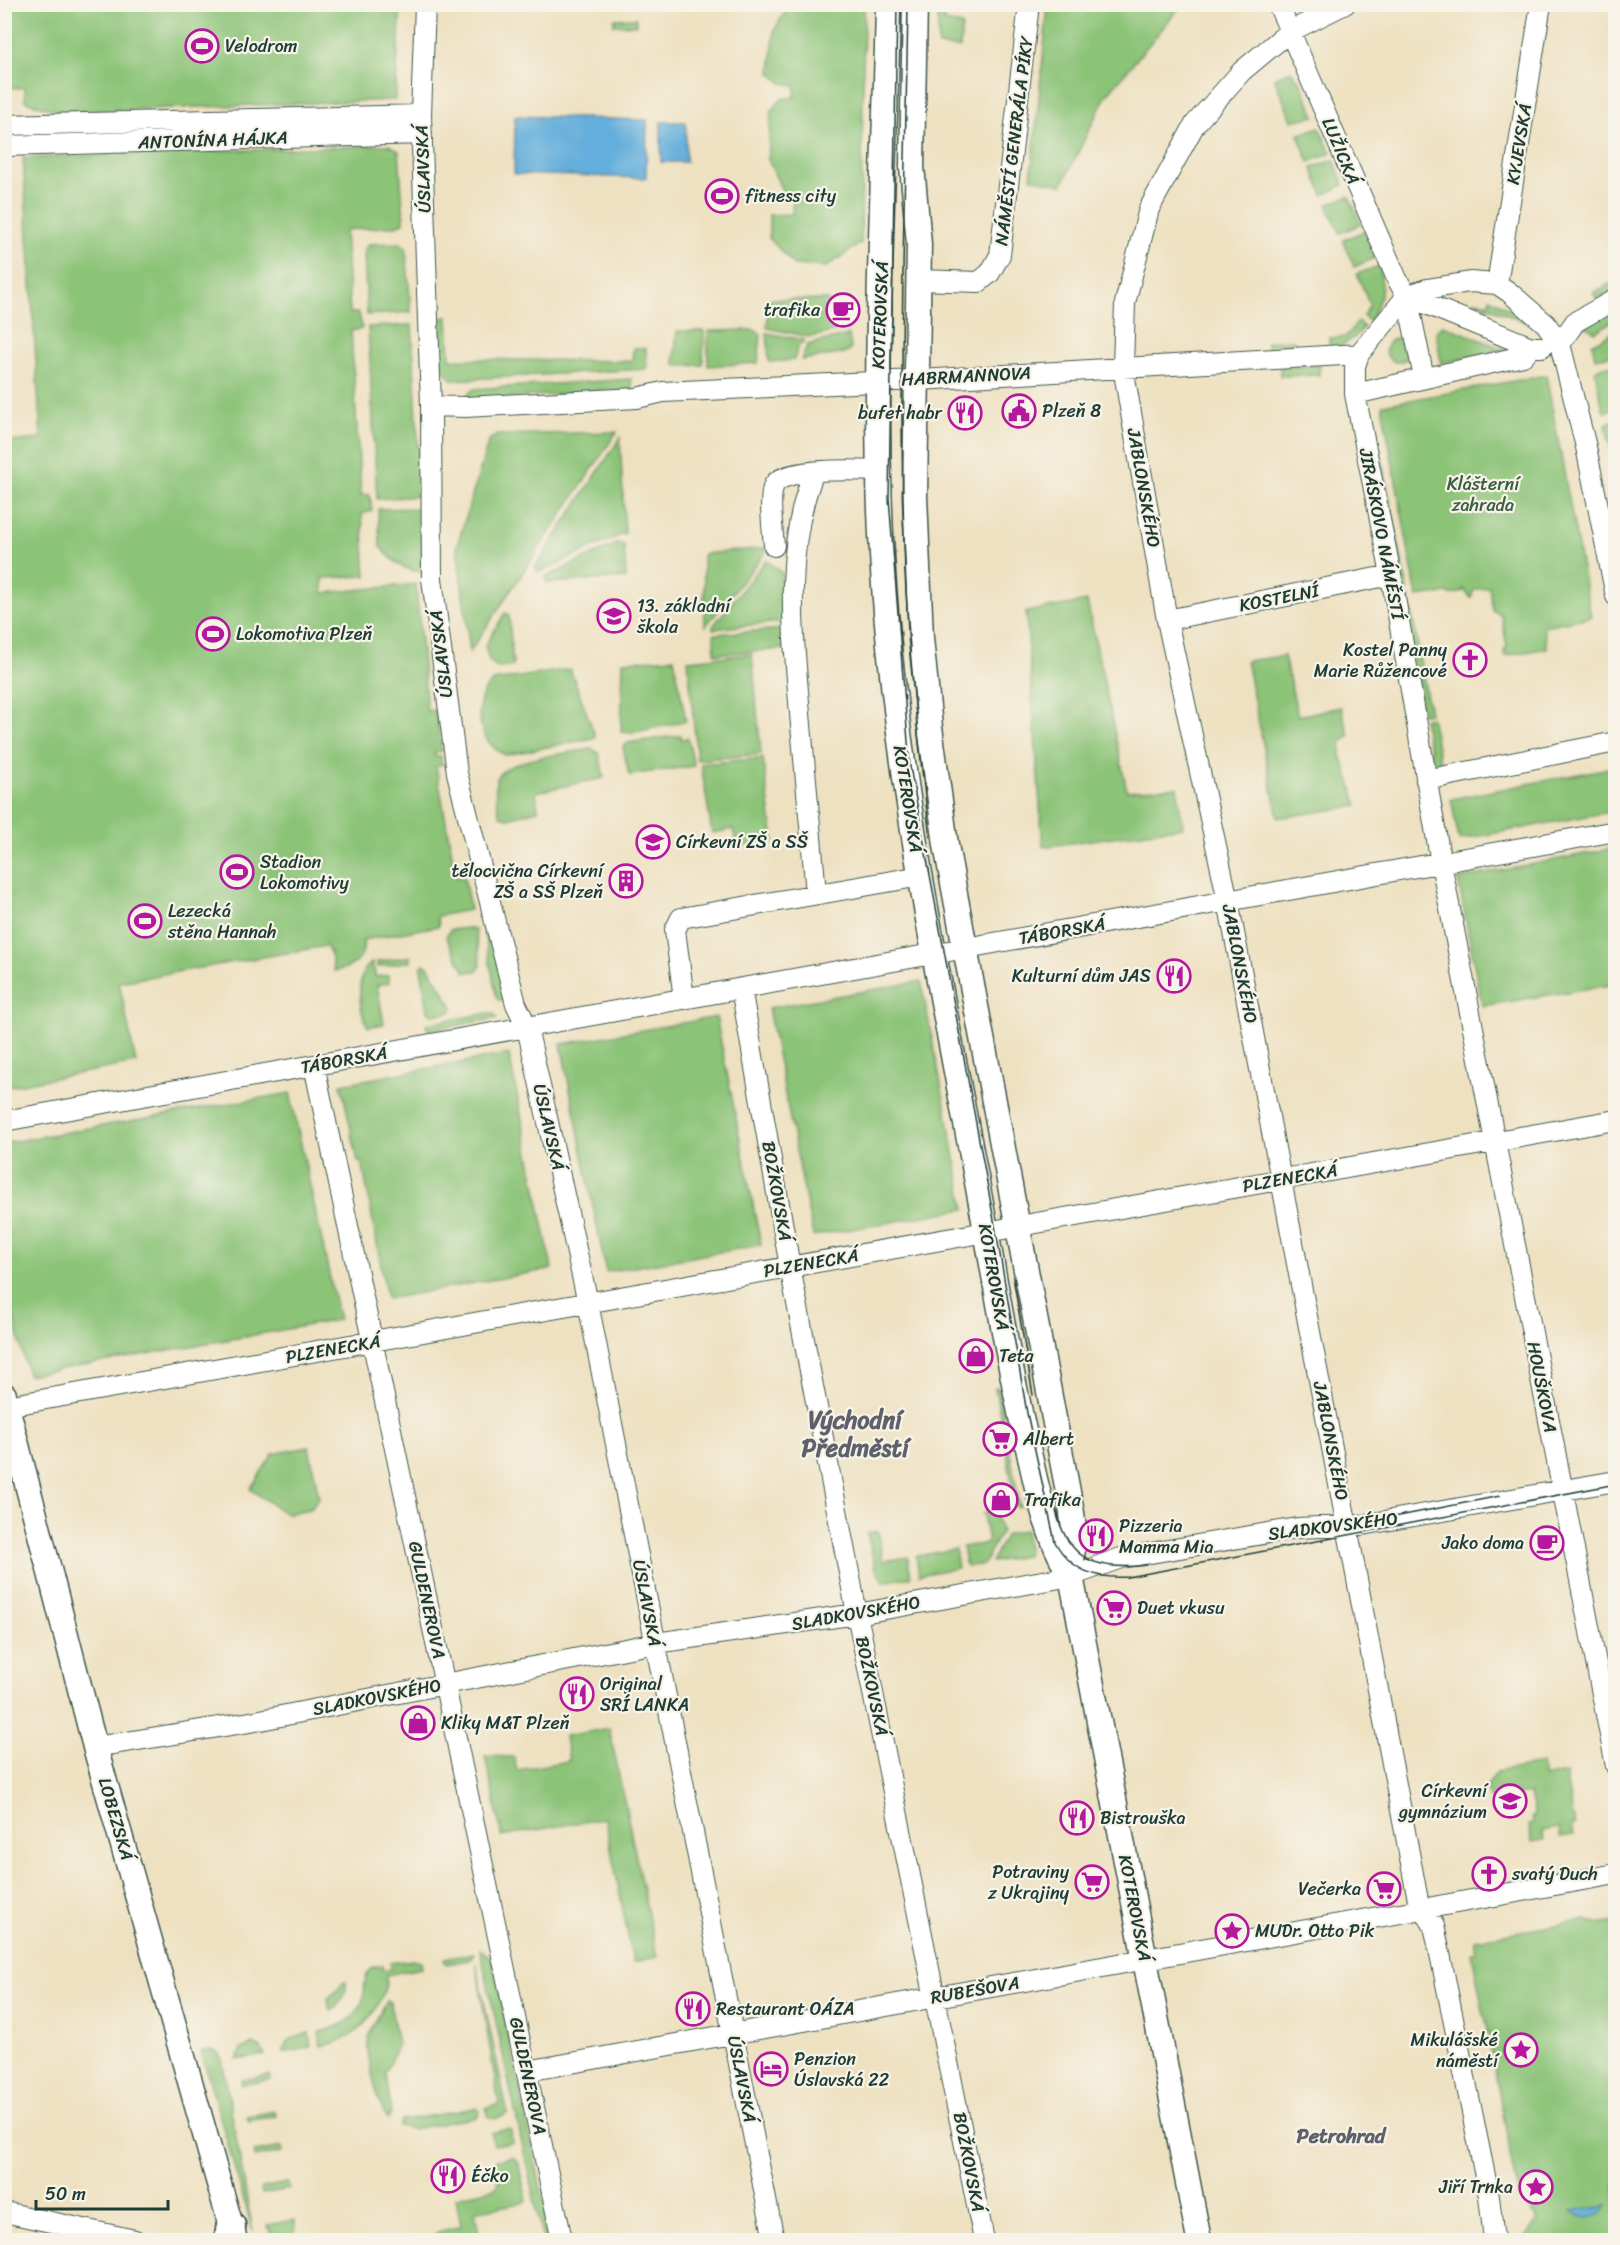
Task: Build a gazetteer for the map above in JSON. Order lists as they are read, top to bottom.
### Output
{
  "streets": {
    "street": [
      "ANTONÍNA HÁJKA",
      "NÁMĚSTÍ GENERÁLA PÍKY",
      "KYJEVSKÁ",
      "LUŽICKÁ",
      "ÚSLAVSKÁ",
      "KOTEROVSKÁ",
      "HABRMANNOVA",
      "JABLONSKÉHO",
      "JIRÁSKOVO NÁMĚSTÍ",
      "KOSTELNÍ",
      "TÁBORSKÁ",
      "PLZENECKÁ",
      "BOŽKOVSKÁ",
      "HOUŠKOVA",
      "SLADKOVSKÉHO",
      "GULDENEROVA",
      "LOBEZSKÁ",
      "RUBEŠOVA"
    ]
  },
  "crossings": [
    ["ANTONÍNA HÁJKA", "ÚSLAVSKÁ"],
    ["NÁMĚSTÍ GENERÁLA PÍKY", "KOTEROVSKÁ"],
    ["LUŽICKÁ", "JABLONSKÉHO"],
    ["ÚSLAVSKÁ", "HABRMANNOVA"],
    ["ÚSLAVSKÁ", "TÁBORSKÁ"],
    ["ÚSLAVSKÁ", "PLZENECKÁ"],
    ["ÚSLAVSKÁ", "SLADKOVSKÉHO"],
    ["ÚSLAVSKÁ", "RUBEŠOVA"],
    ["KOTEROVSKÁ", "HABRMANNOVA"],
    ["KOTEROVSKÁ", "TÁBORSKÁ"],
    ["KOTEROVSKÁ", "PLZENECKÁ"],
    ["KOTEROVSKÁ", "SLADKOVSKÉHO"],
    ["KOTEROVSKÁ", "RUBEŠOVA"],
    ["HABRMANNOVA", "JABLONSKÉHO"],
    ["HABRMANNOVA", "JIRÁSKOVO NÁMĚSTÍ"],
    ["JABLONSKÉHO", "KOSTELNÍ"],
    ["JABLONSKÉHO", "TÁBORSKÁ"],
    ["JABLONSKÉHO", "PLZENECKÁ"],
    ["JABLONSKÉHO", "SLADKOVSKÉHO"],
    ["JABLONSKÉHO", "RUBEŠOVA"],
    ["JIRÁSKOVO NÁMĚSTÍ", "KOSTELNÍ"],
    ["JIRÁSKOVO NÁMĚSTÍ", "TÁBORSKÁ"],
    ["JIRÁSKOVO NÁMĚSTÍ", "HOUŠKOVA"],
    ["TÁBORSKÁ", "BOŽKOVSKÁ"],
    ["TÁBORSKÁ", "GULDENEROVA"],
    ["PLZENECKÁ", "BOŽKOVSKÁ"],
    ["PLZENECKÁ", "HOUŠKOVA"],
    ["PLZENECKÁ", "GULDENEROVA"],
    ["PLZENECKÁ", "LOBEZSKÁ"],
    ["BOŽKOVSKÁ", "SLADKOVSKÉHO"],
    ["BOŽKOVSKÁ", "RUBEŠOVA"],
    ["HOUŠKOVA", "SLADKOVSKÉHO"],
    ["SLADKOVSKÉHO", "GULDENEROVA"],
    ["SLADKOVSKÉHO", "LOBEZSKÁ"],
    ["GULDENEROVA", "RUBEŠOVA"]
  ],
  "districts": ["Východní Předměstí", "Petrohrad"],
  "parks": ["Klášterní zahrada"],
  "places": {
    "sports": [
      "Velodrom",
      "fitness city",
      "Lokomotiva Plzeň",
      "Stadion Lokomotivy",
      "Lezecká stěna Hannah"
    ],
    "cafe": ["trafika", "Jako doma"],
    "public building": ["Plzeň 8"],
    "restaurant": [
      "bufet habr",
      "Kulturní dům JAS",
      "Pizzeria Mamma Mia",
      "Original SRÍ LANKA",
      "Bistrouška",
      "Restaurant OÁZA",
      "Éčko"
    ],
    "school or university": ["13. základní škola", "Církevní ZŠ a SŠ", "Církevní gymnázium"],
    "church": ["Kostel Panny Marie Růžencové", "svatý Duch"],
    "building": ["tělocvična Církevní ZŠ a SŠ Plzeň"],
    "shop": ["Teta", "Trafika", "Kliky M&T Plzeň"],
    "supermarket": [
      "Albert",
      "Duet vkusu",
      "Potraviny z Ukrajiny",
      "Večerka"
    ],
    "place": ["MUDr. Otto Pik", "Mikulášské náměstí", "Jiří Trnka"],
    "hotel": ["Penzion Úslavská 22"]
  },
  "scale_bar": "50 m"
}
